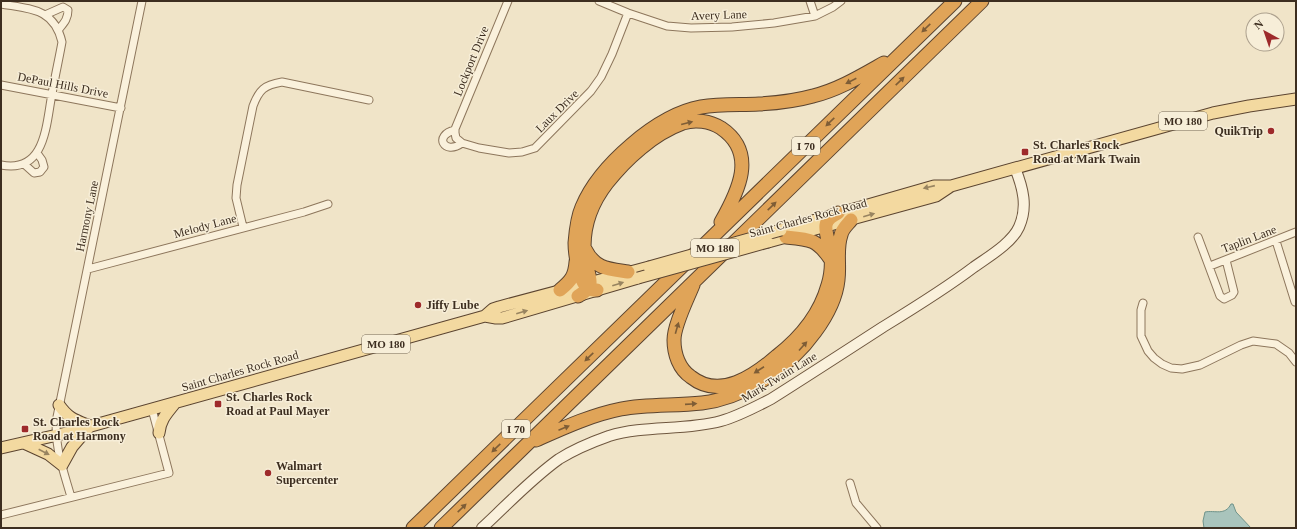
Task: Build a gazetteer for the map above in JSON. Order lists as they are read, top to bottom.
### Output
{
  "streets": {
    "highway": ["I 70"],
    "main road": ["MO 180", "Saint Charles Rock Road"],
    "street": [
      "Avery Lane",
      "Lockport Drive",
      "DePaul Hills Drive",
      "Laux Drive",
      "Harmony Lane",
      "Melody Lane",
      "Taplin Lane",
      "Mark Twain Lane"
    ]
  },
  "crossings": [
    ["Avery Lane", "Laux Drive"],
    ["Lockport Drive", "Laux Drive"],
    ["DePaul Hills Drive", "Harmony Lane"],
    ["Harmony Lane", "Saint Charles Rock Road"],
    ["Harmony Lane", "Melody Lane"],
    ["Saint Charles Rock Road", "Mark Twain Lane"]
  ],
  "places": {
    "other": ["QuikTrip", "Jiffy Lube", "Walmart Supercenter"],
    "transit": ["St. Charles Rock Road at Mark Twain", "St. Charles Rock Road at Paul Mayer", "St. Charles Rock Road at Harmony"]
  },
  "north": "top left"
}
